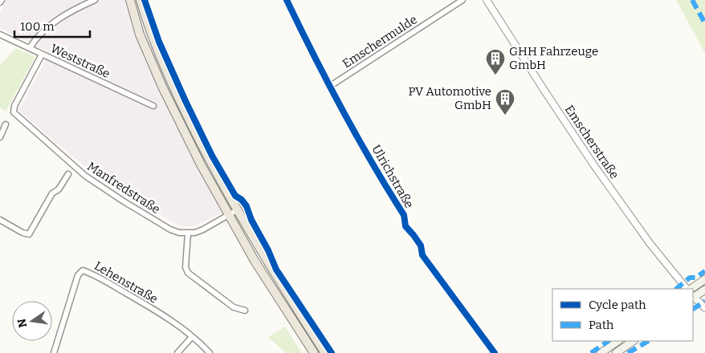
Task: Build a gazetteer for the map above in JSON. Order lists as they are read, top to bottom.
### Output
{
  "streets": {
    "street": [
      "Emschermulde",
      "Weststraße",
      "Emscherstraße",
      "Ulrichstraße",
      "Manfredstraße",
      "Lehenstraße"
    ]
  },
  "crossings": [
    ["Emschermulde", "Ulrichstraße"],
    ["Weststraße", "Manfredstraße"]
  ],
  "places": {
    "building": ["GHH Fahrzeuge GmbH", "PV Automotive GmbH"]
  },
  "legend": ["Cycle path", "Path"],
  "scale_bar": "100 m",
  "north": "left"
}
